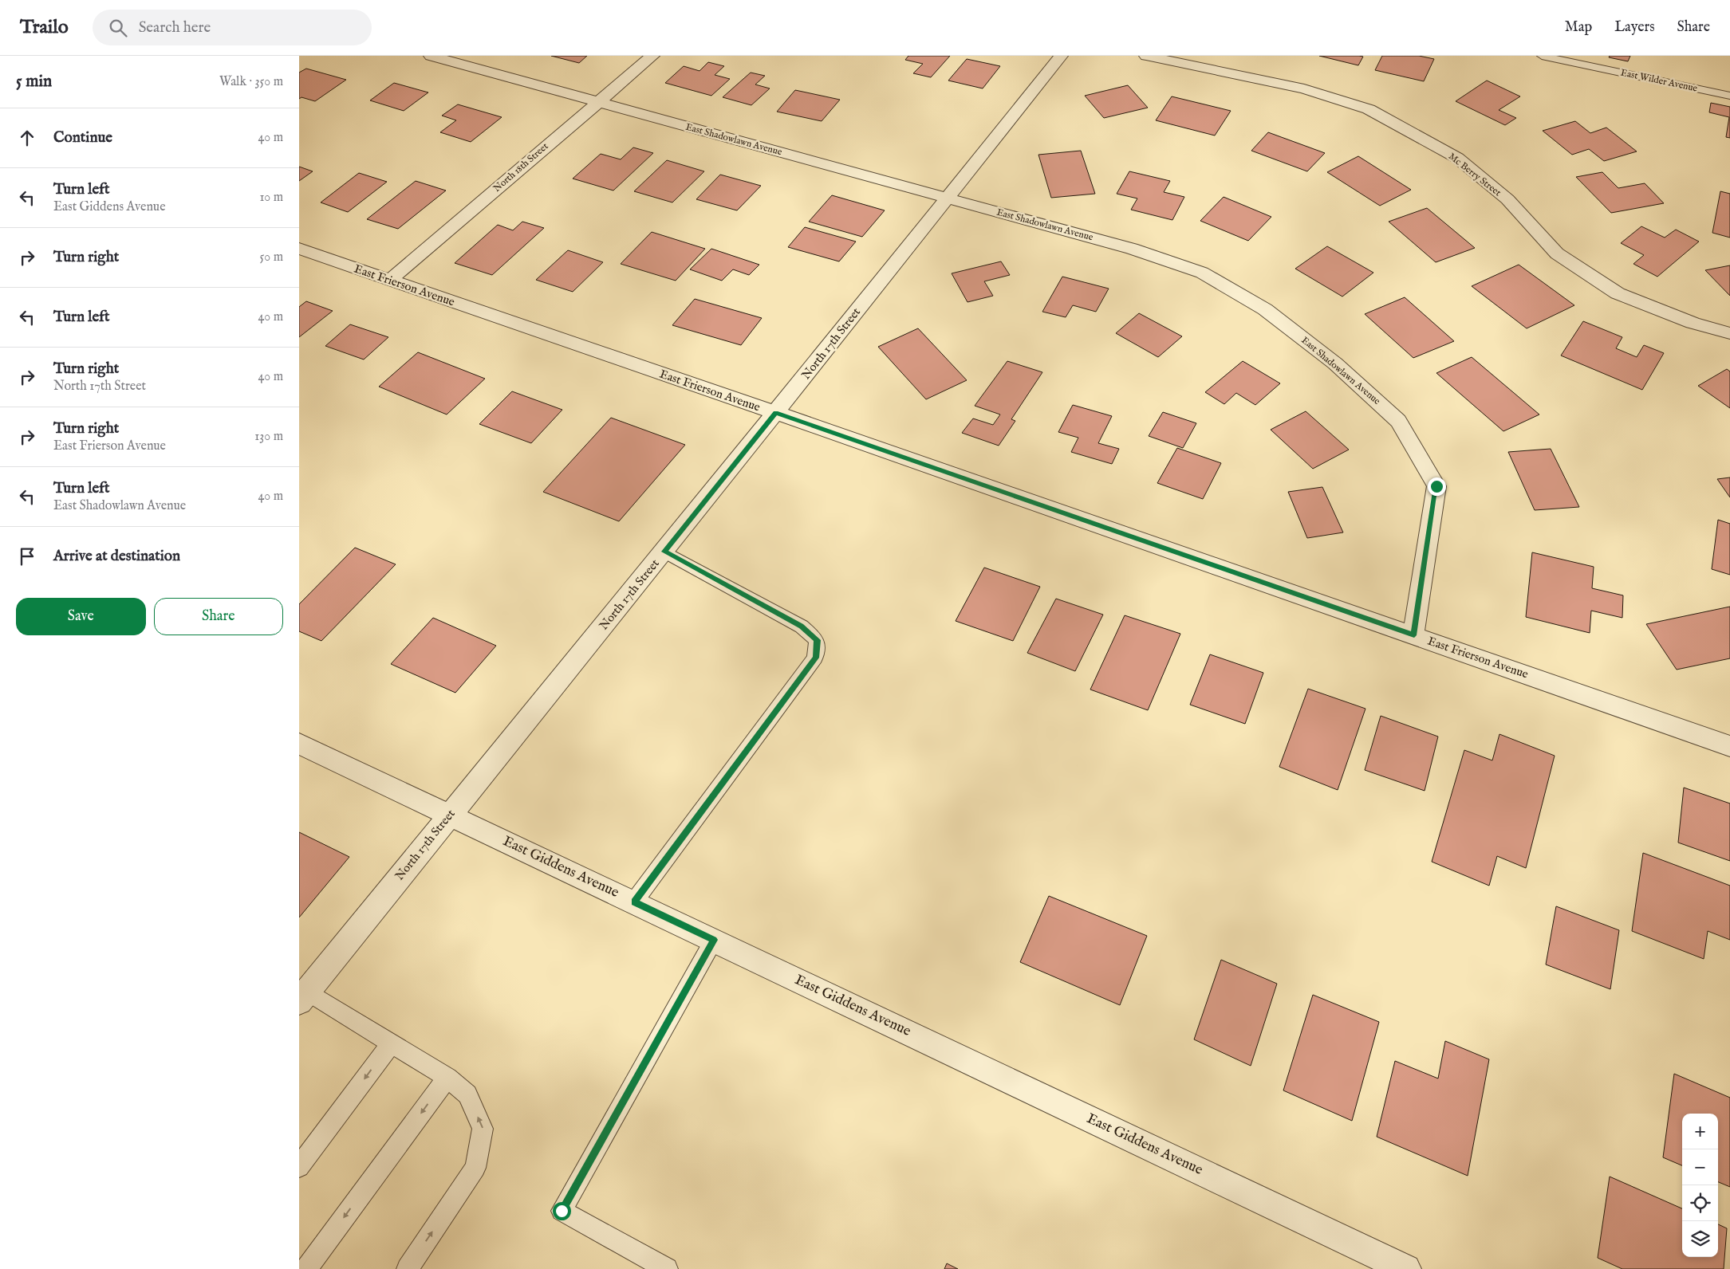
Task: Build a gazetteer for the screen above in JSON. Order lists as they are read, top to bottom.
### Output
{
  "streets": {
    "street": [
      "East Shadowlawn Avenue",
      "North 18th Street",
      "Mc Berry Street",
      "East Frierson Avenue",
      "North 17th Street",
      "East Giddens Avenue"
    ],
    "lane": ["East Wilder Avenue"]
  },
  "crossings": [
    ["East Shadowlawn Avenue", "North 18th Street"],
    ["East Shadowlawn Avenue", "East Frierson Avenue"],
    ["East Shadowlawn Avenue", "North 17th Street"],
    ["North 18th Street", "East Frierson Avenue"],
    ["East Frierson Avenue", "North 17th Street"],
    ["North 17th Street", "East Giddens Avenue"]
  ],
  "page": {
    "header": "Trailo",
    "search": "Search here",
    "nav": ["Map", "Layers", "Share"],
    "heading": ["5 min", "Walk · 350 m"],
    "list": [
      ["Continue", "40 m"],
      ["Turn left", "East Giddens Avenue", "10 m"],
      ["Turn right", "50 m"],
      ["Turn left", "40 m"],
      ["Turn right", "North 17th Street", "40 m"],
      ["Turn right", "East Frierson Avenue", "130 m"],
      ["Turn left", "East Shadowlawn Avenue", "40 m"],
      "Arrive at destination"
    ],
    "buttons": ["Save", "Share"],
    "map_buttons": ["+", "−"]
  }
}
